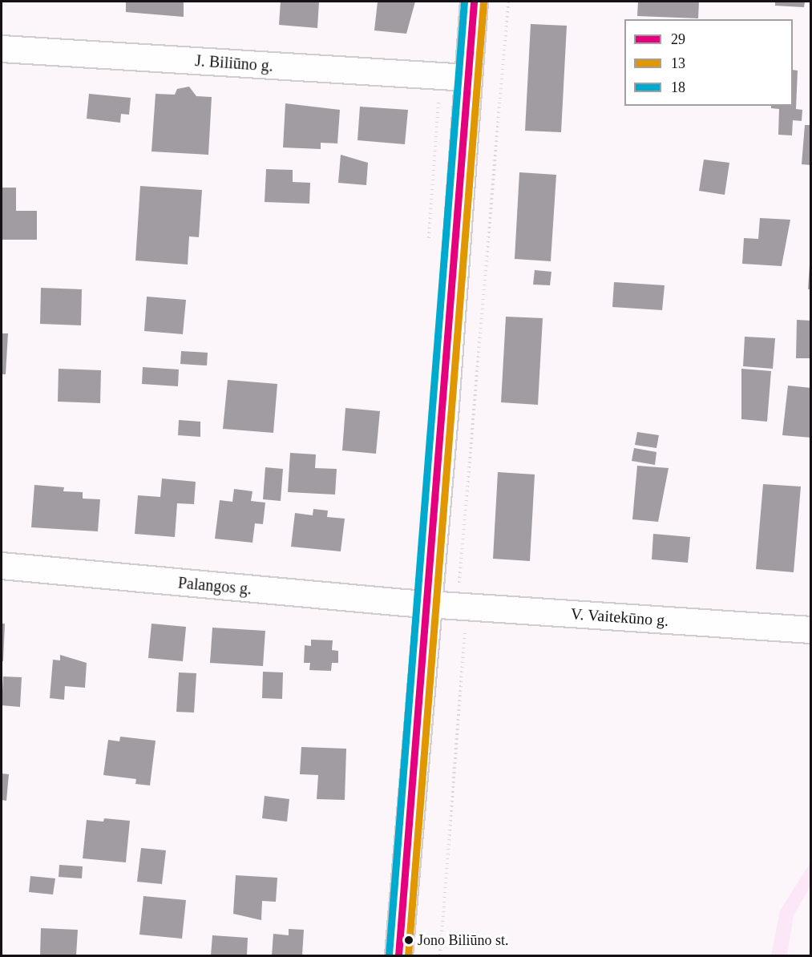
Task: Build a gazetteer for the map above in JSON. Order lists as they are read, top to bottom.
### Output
{
  "streets": {
    "street": ["J. Biliūno g.", "Palangos g.", "V. Vaitekūno g."]
  },
  "crossings": [
    ["Palangos g.", "V. Vaitekūno g."]
  ],
  "places": ["Jono Biliūno st."],
  "lines": ["transit line 29", "transit line 18", "transit line 13"],
  "legend": ["29", "13", "18"]
}
